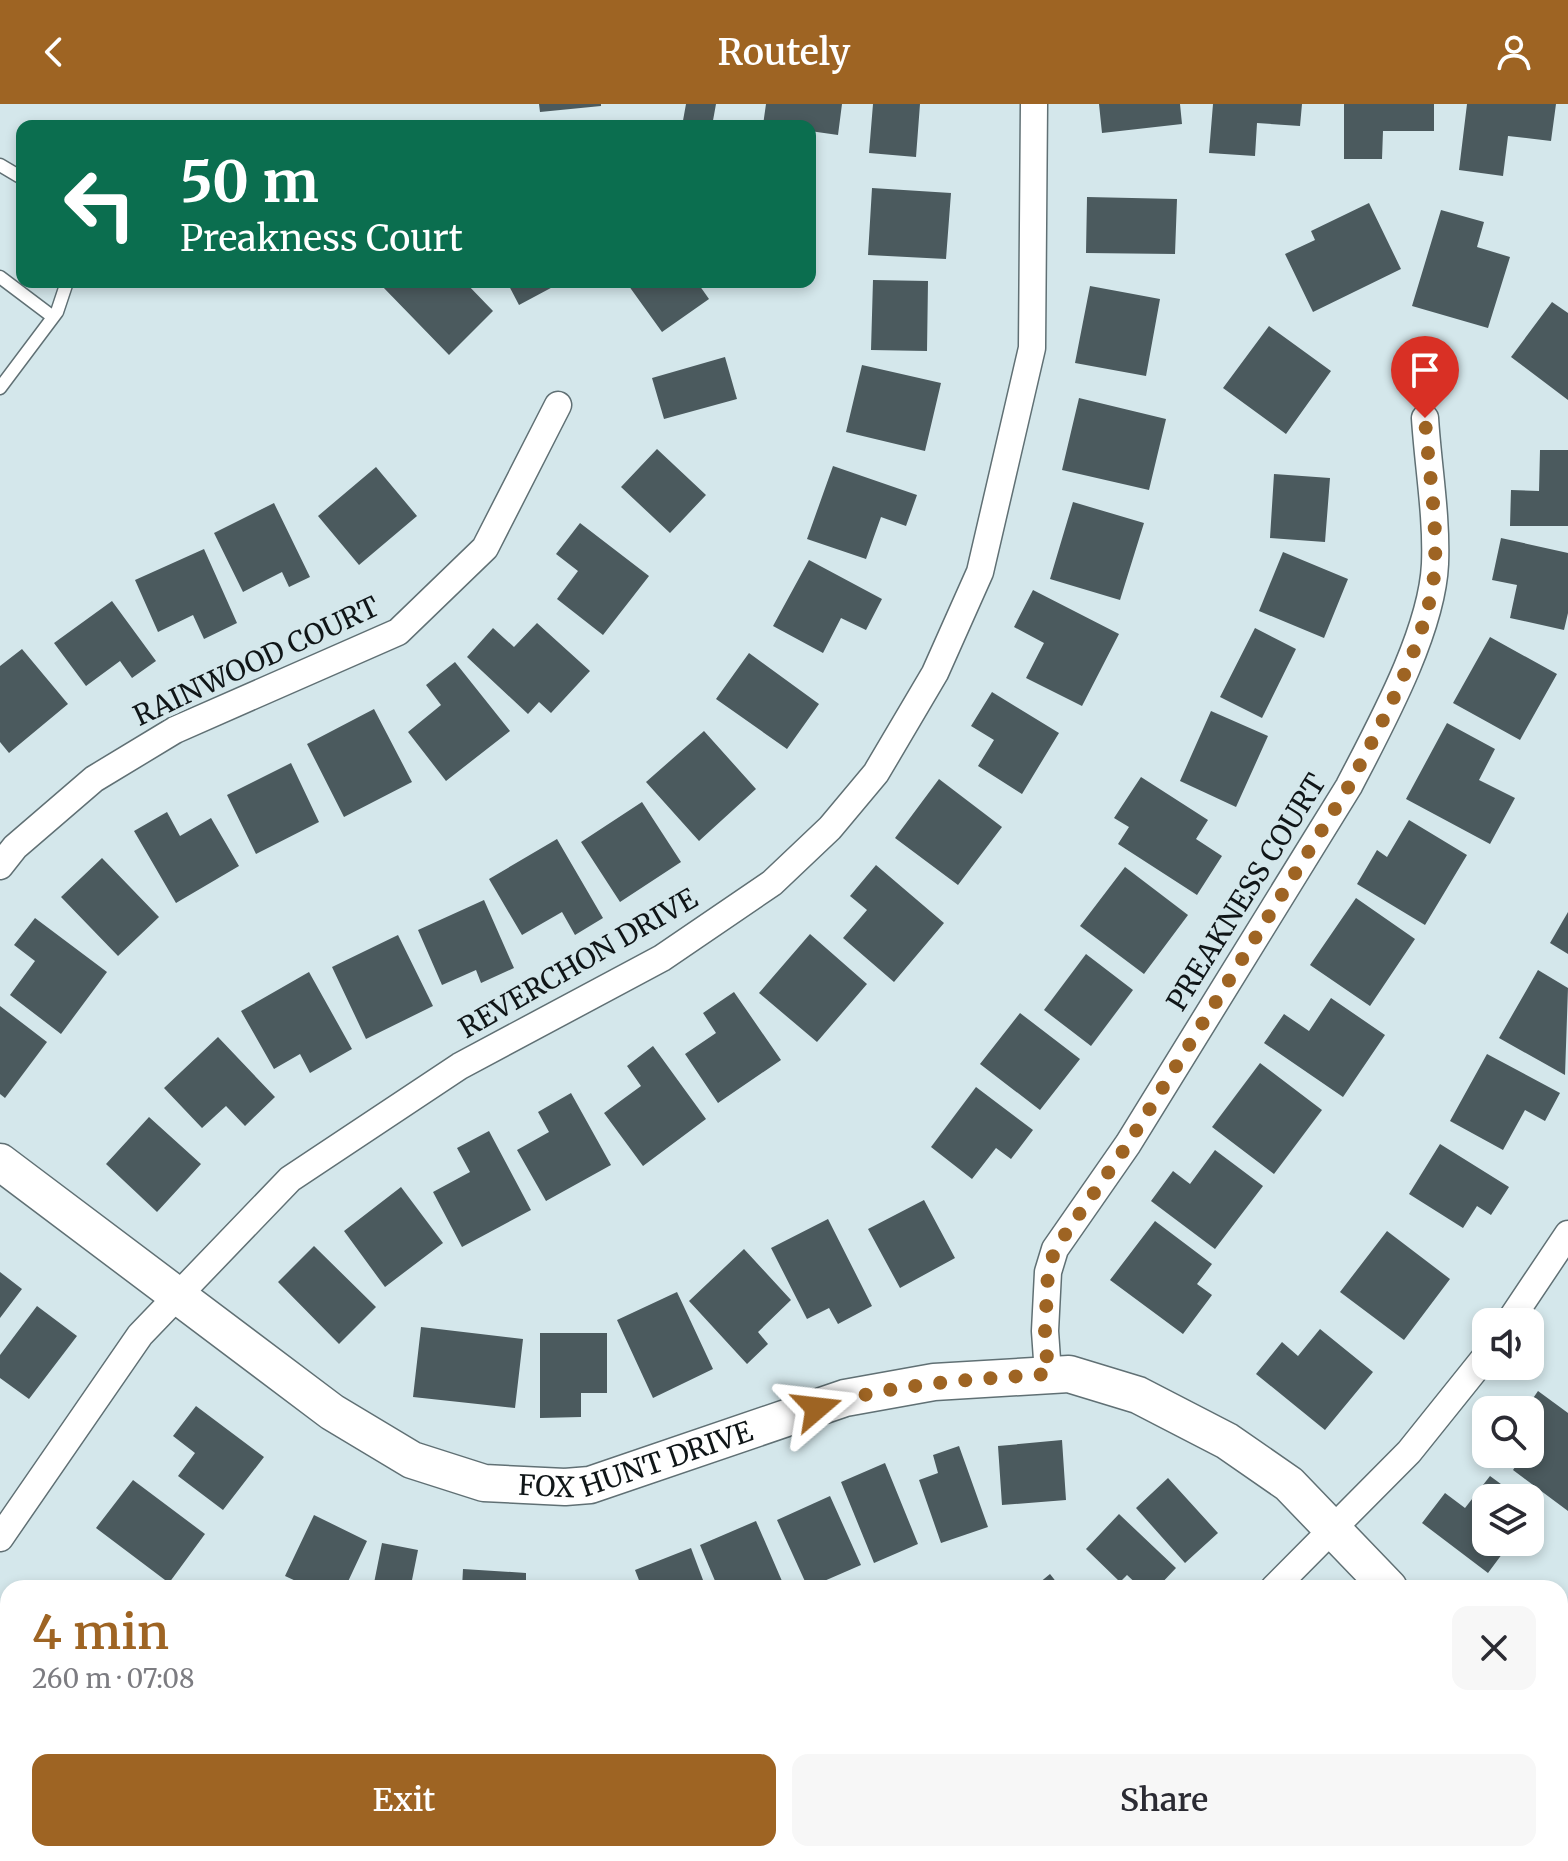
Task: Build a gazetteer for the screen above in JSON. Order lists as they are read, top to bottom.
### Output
{
  "streets": {
    "street": [
      "RAINWOOD COURT",
      "PREAKNESS COURT",
      "REVERCHON DRIVE",
      "FOX HUNT DRIVE"
    ]
  },
  "crossings": [
    ["PREAKNESS COURT", "FOX HUNT DRIVE"],
    ["REVERCHON DRIVE", "FOX HUNT DRIVE"]
  ],
  "page": {
    "header": "Routely",
    "turn": ["50 m", "Preakness Court"],
    "heading": ["4 min", "260 m · 07:08"],
    "buttons": ["Exit", "Share"]
  }
}
